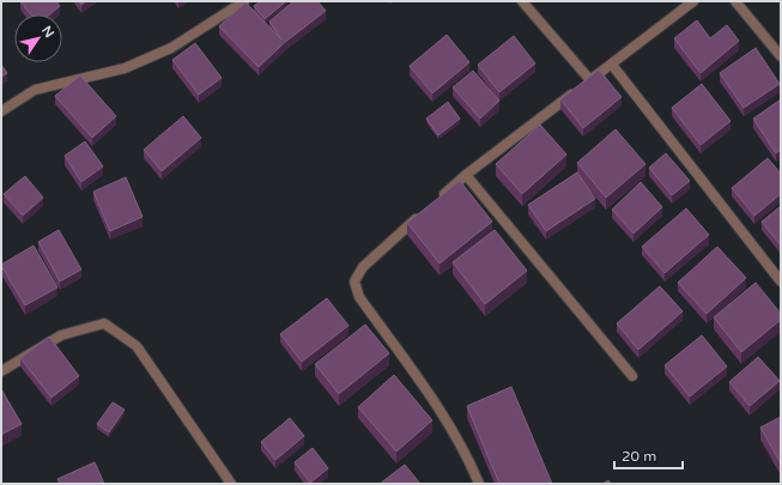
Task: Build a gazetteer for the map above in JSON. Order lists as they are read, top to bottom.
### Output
{
  "scale_bar": "20 m",
  "north": "top right"
}
